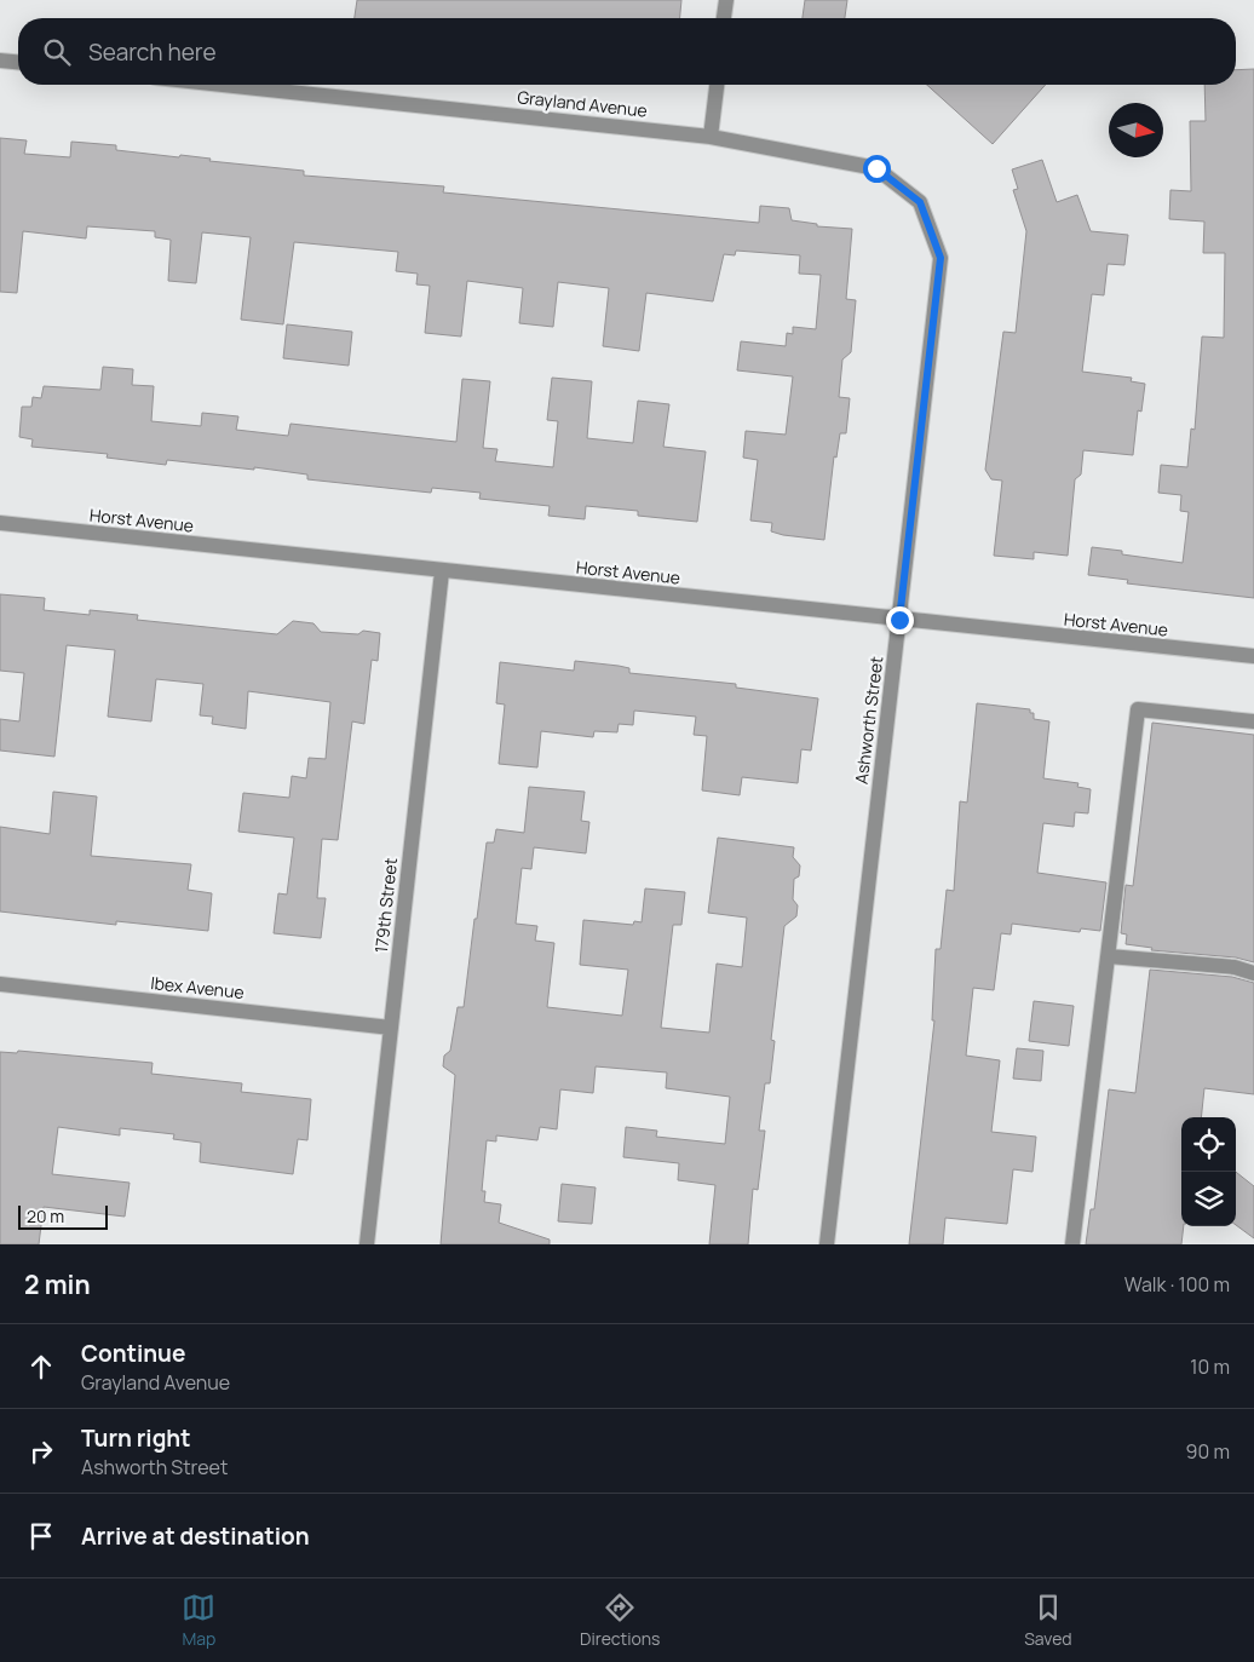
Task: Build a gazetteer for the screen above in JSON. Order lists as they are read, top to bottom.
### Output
{
  "streets": {
    "street": [
      "Grayland Avenue",
      "Horst Avenue",
      "Ashworth Street",
      "179th Street",
      "Ibex Avenue"
    ]
  },
  "crossings": [
    ["Grayland Avenue", "Ashworth Street"],
    ["Horst Avenue", "Ashworth Street"],
    ["Horst Avenue", "179th Street"],
    ["179th Street", "Ibex Avenue"]
  ],
  "scale_bar": "20 m",
  "north": "right",
  "page": {
    "search": "Search here",
    "scale": "20 m",
    "heading": ["2 min", "Walk · 100 m"],
    "list": [
      ["Continue", "Grayland Avenue", "10 m"],
      ["Turn right", "Ashworth Street", "90 m"],
      "Arrive at destination"
    ],
    "nav": ["Map", "Directions", "Saved"]
  }
}
